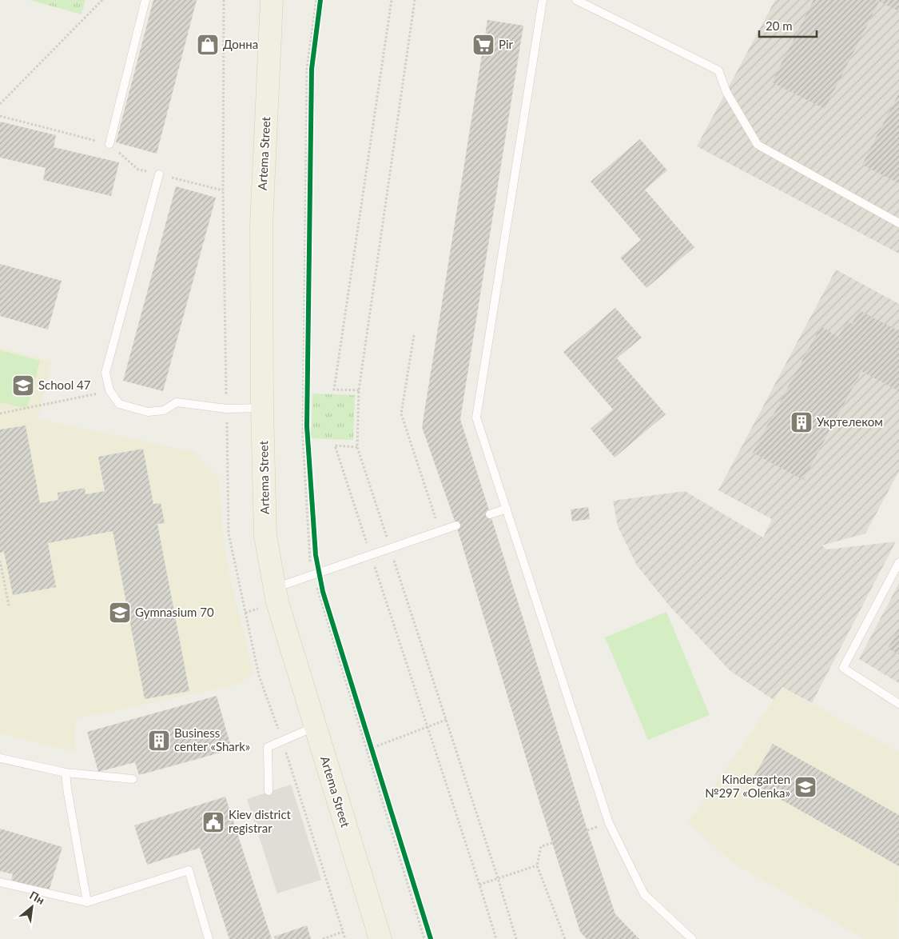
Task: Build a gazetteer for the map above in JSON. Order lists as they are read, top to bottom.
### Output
{
  "streets": {
    "main road": ["Artema Street"]
  },
  "places": {
    "shop": ["Донна"],
    "supermarket": ["Pir"],
    "school or university": ["School 47", "Gymnasium 70", "Kindergarten №297 «Olenka»"],
    "building": ["Укртелеком", "Business center «Shark»"],
    "public building": ["Kiev district registrar"]
  },
  "scale_bar": "20 m",
  "north": "top right"
}
